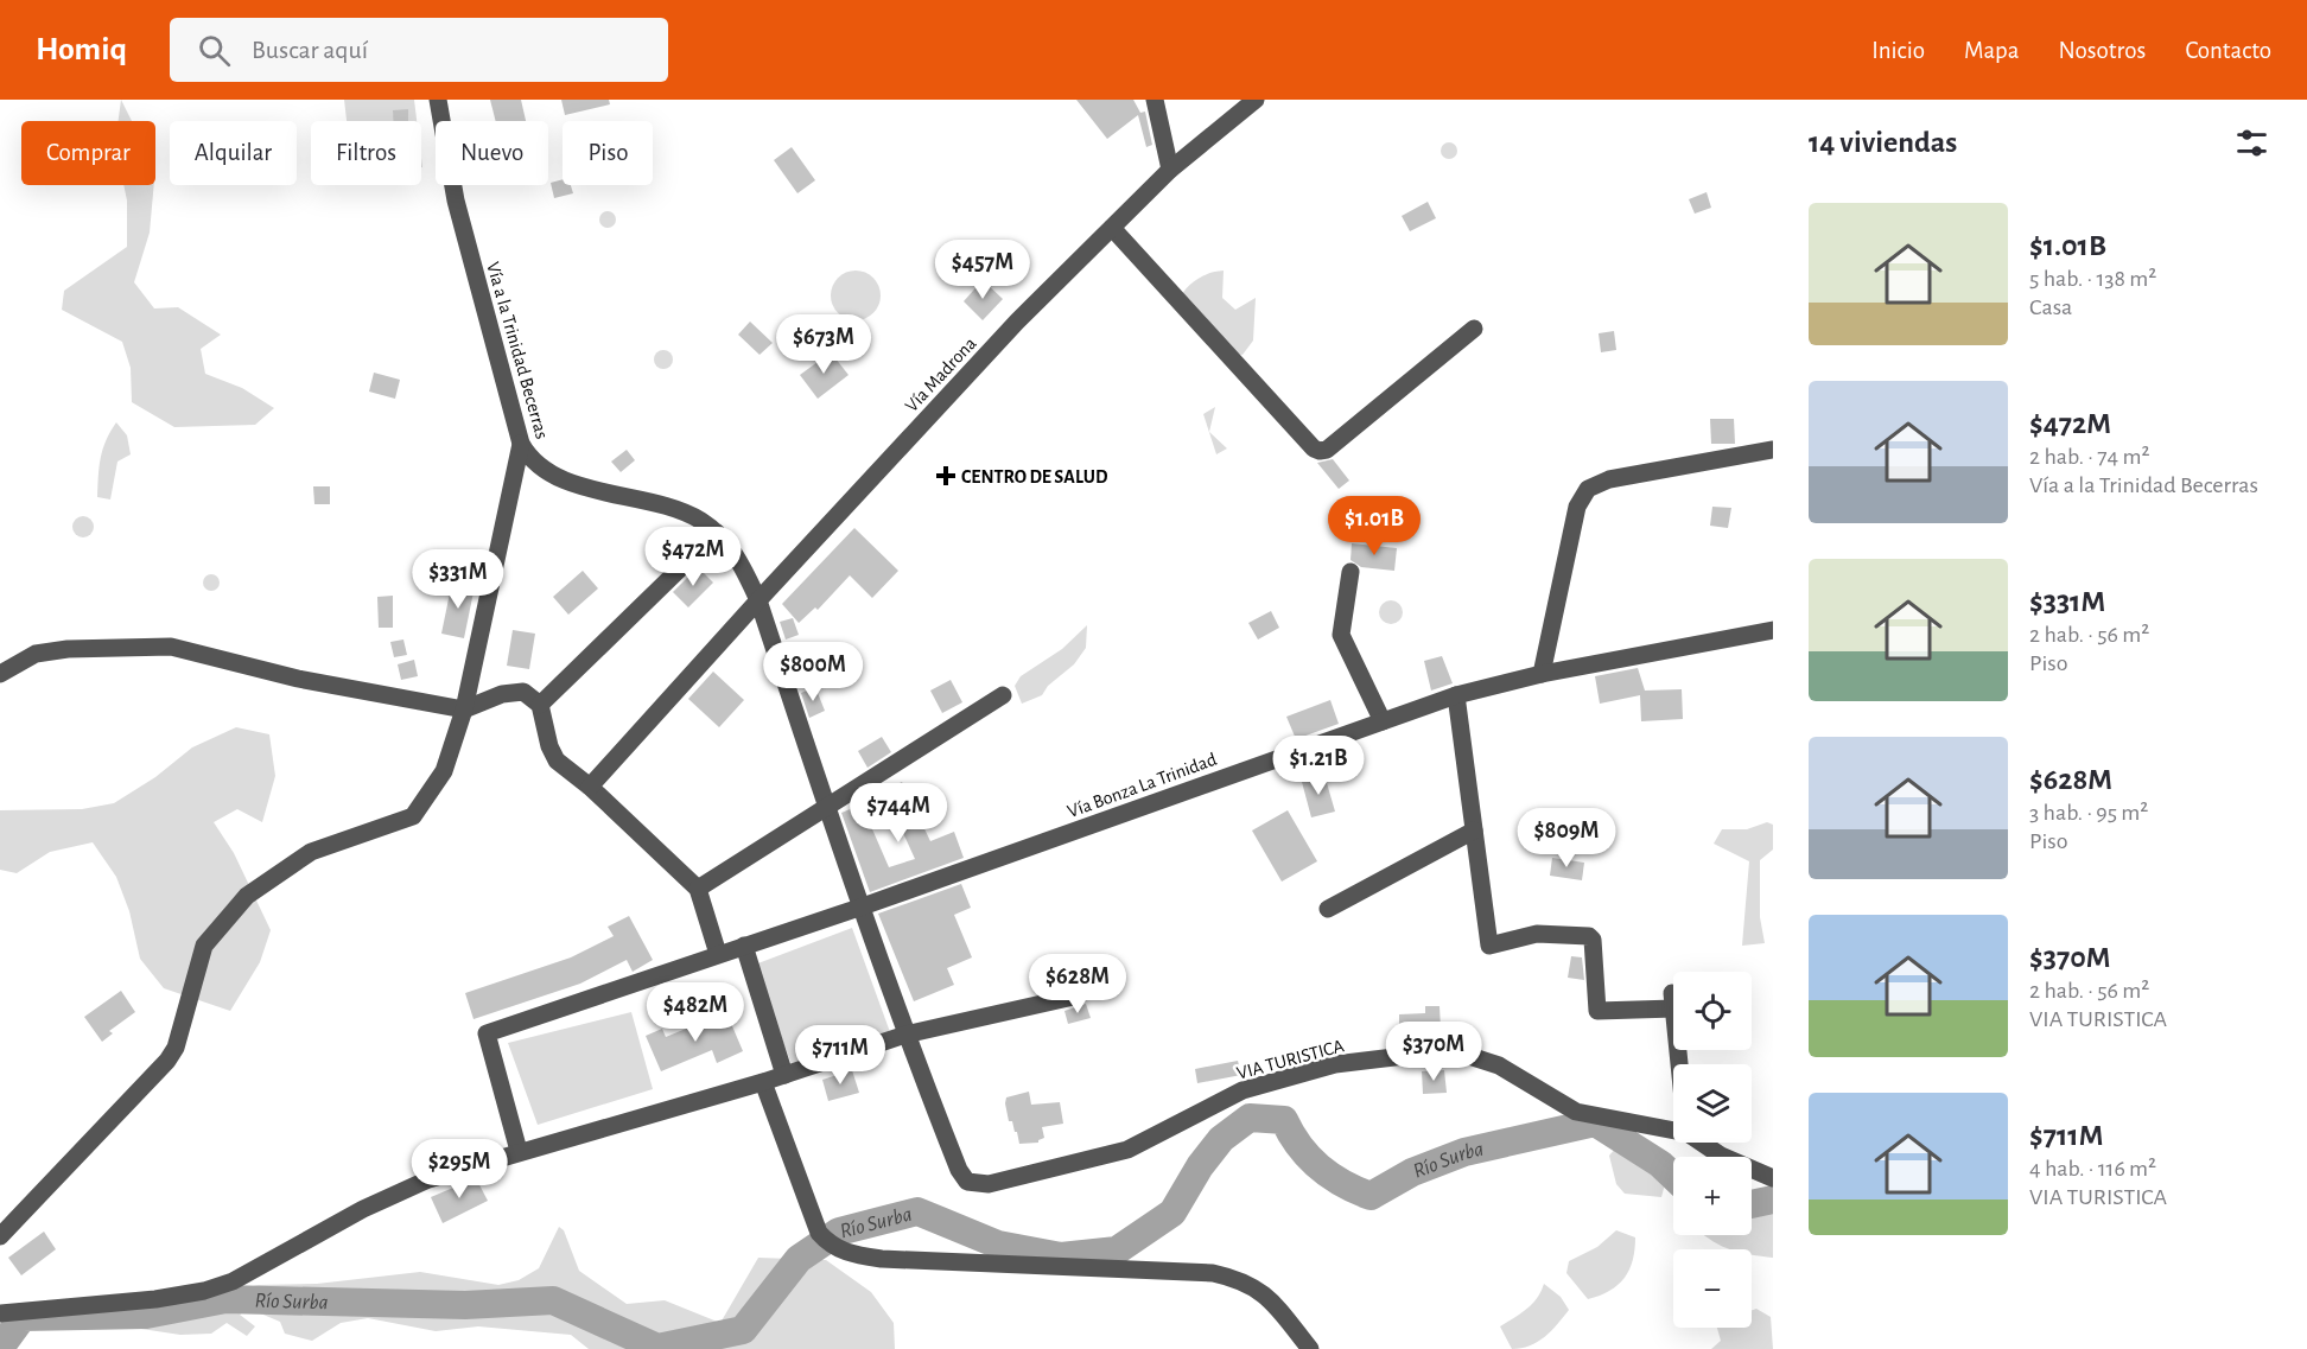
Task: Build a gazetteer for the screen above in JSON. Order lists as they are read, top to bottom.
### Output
{
  "streets": {
    "street": [
      "Vía a la Trinidad Becerras",
      "Vía Madrona",
      "Vía Bonza La Trinidad",
      "VIA TURISTICA"
    ]
  },
  "crossings": [
    ["Vía a la Trinidad Becerras", "Vía Madrona"],
    ["Vía a la Trinidad Becerras", "Vía Bonza La Trinidad"],
    ["Vía a la Trinidad Becerras", "VIA TURISTICA"]
  ],
  "water": ["Río Surba"],
  "places": {
    "health": ["CENTRO DE SALUD"]
  },
  "page": {
    "header": "Homiq",
    "search": "Buscar aquí",
    "nav": [
      "Inicio",
      "Mapa",
      "Nosotros",
      "Contacto"
    ],
    "heading": "14 viviendas",
    "chip": [
      "Comprar",
      "Alquilar",
      "Filtros",
      "Nuevo",
      "Piso"
    ],
    "list": [
      {
        "name": "$1.01B",
        "note": "5 hab. · 138 m² · Casa"
      },
      {
        "name": "$472M",
        "note": "2 hab. · 74 m² · Vía a la Trinidad Becerras"
      },
      {
        "name": "$331M",
        "note": "2 hab. · 56 m² · Piso"
      },
      {
        "name": "$628M",
        "note": "3 hab. · 95 m² · Piso"
      },
      {
        "name": "$370M",
        "note": "2 hab. · 56 m² · VIA TURISTICA"
      },
      {
        "name": "$711M",
        "note": "4 hab. · 116 m² · VIA TURISTICA"
      }
    ],
    "price": [
      "$457M",
      "$673M",
      "$1.01B",
      "$472M",
      "$331M",
      "$800M",
      "$1.21B",
      "$744M",
      "$809M",
      "$628M",
      "$482M",
      "$370M",
      "$711M",
      "$295M"
    ],
    "map_buttons": ["+", "−"]
  }
}
